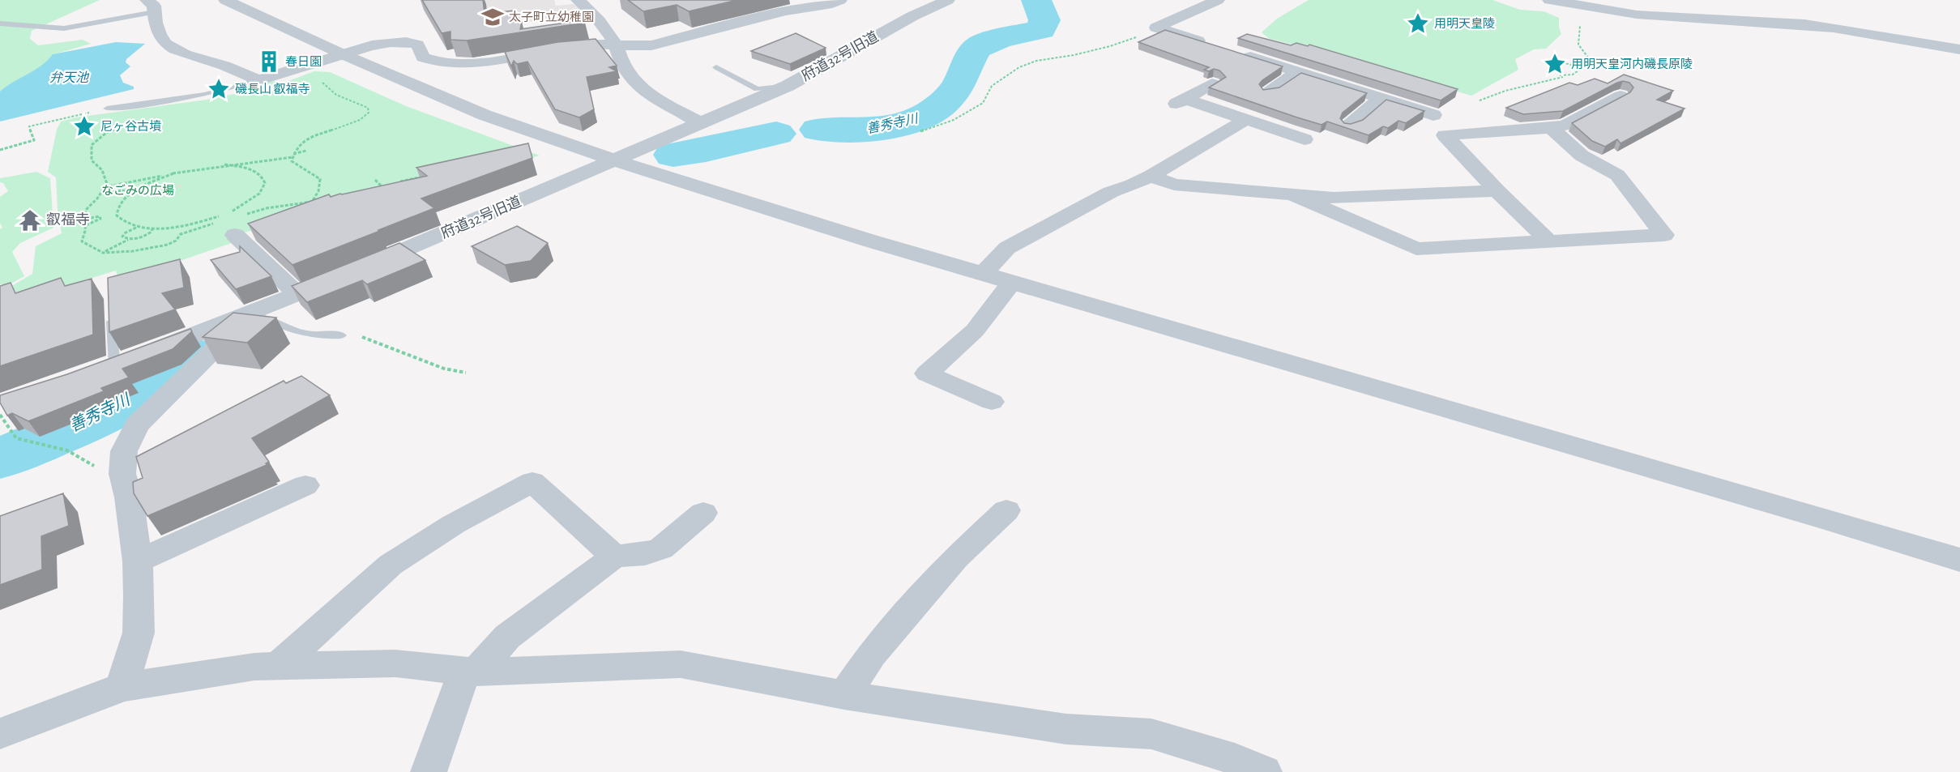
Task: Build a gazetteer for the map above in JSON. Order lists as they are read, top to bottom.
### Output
{
  "streets": {
    "street": ["府道32号旧道"]
  },
  "water": ["弁天池", "善秀寺川"],
  "parks": ["なごみの広場"],
  "places": {
    "school or university": ["太子町立幼稚園"],
    "place": [
      "用明天皇陵",
      "用明天皇河内磯長原陵",
      "磯長山 叡福寺",
      "尼ヶ谷古墳"
    ],
    "building": ["春日園"],
    "temple": ["叡福寺"]
  }
}
